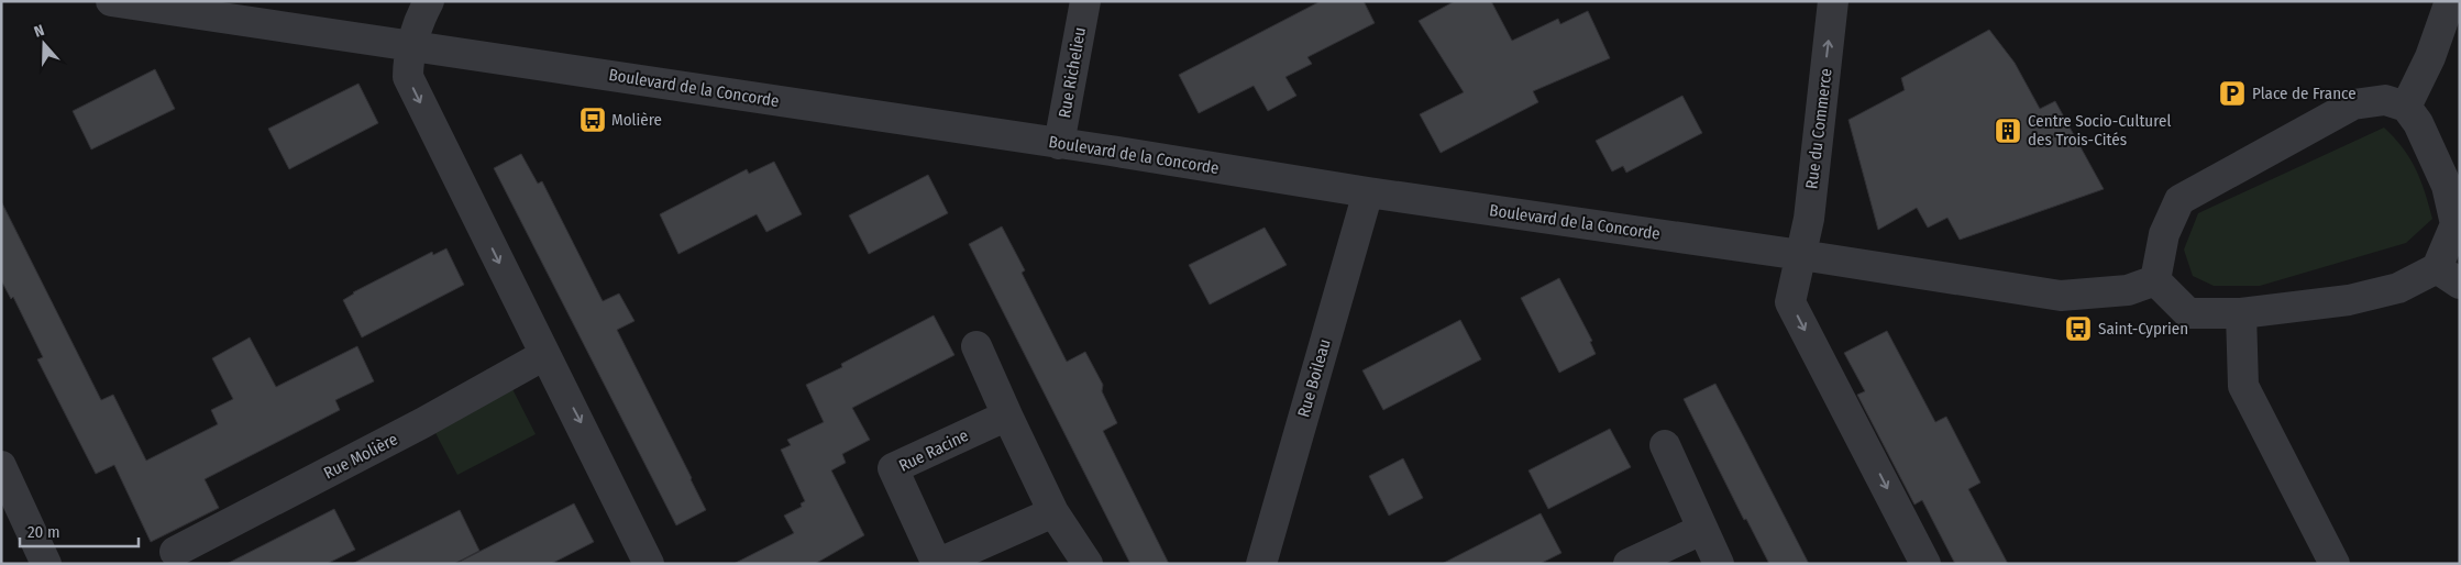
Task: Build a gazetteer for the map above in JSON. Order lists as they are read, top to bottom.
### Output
{
  "streets": {
    "street": [
      "Rue Richelieu",
      "Boulevard de la Concorde",
      "Rue du Commerce",
      "Rue Boileau",
      "Rue Racine",
      "Rue Molière"
    ]
  },
  "crossings": [
    ["Rue Richelieu", "Boulevard de la Concorde"],
    ["Boulevard de la Concorde", "Rue du Commerce"],
    ["Boulevard de la Concorde", "Rue Boileau"]
  ],
  "places": {
    "parking": ["Place de France"],
    "bus stop": ["Molière", "Saint-Cyprien"],
    "building": ["Centre Socio-Culturel des Trois-Cités"]
  },
  "scale_bar": "20 m",
  "north": "top"
}
